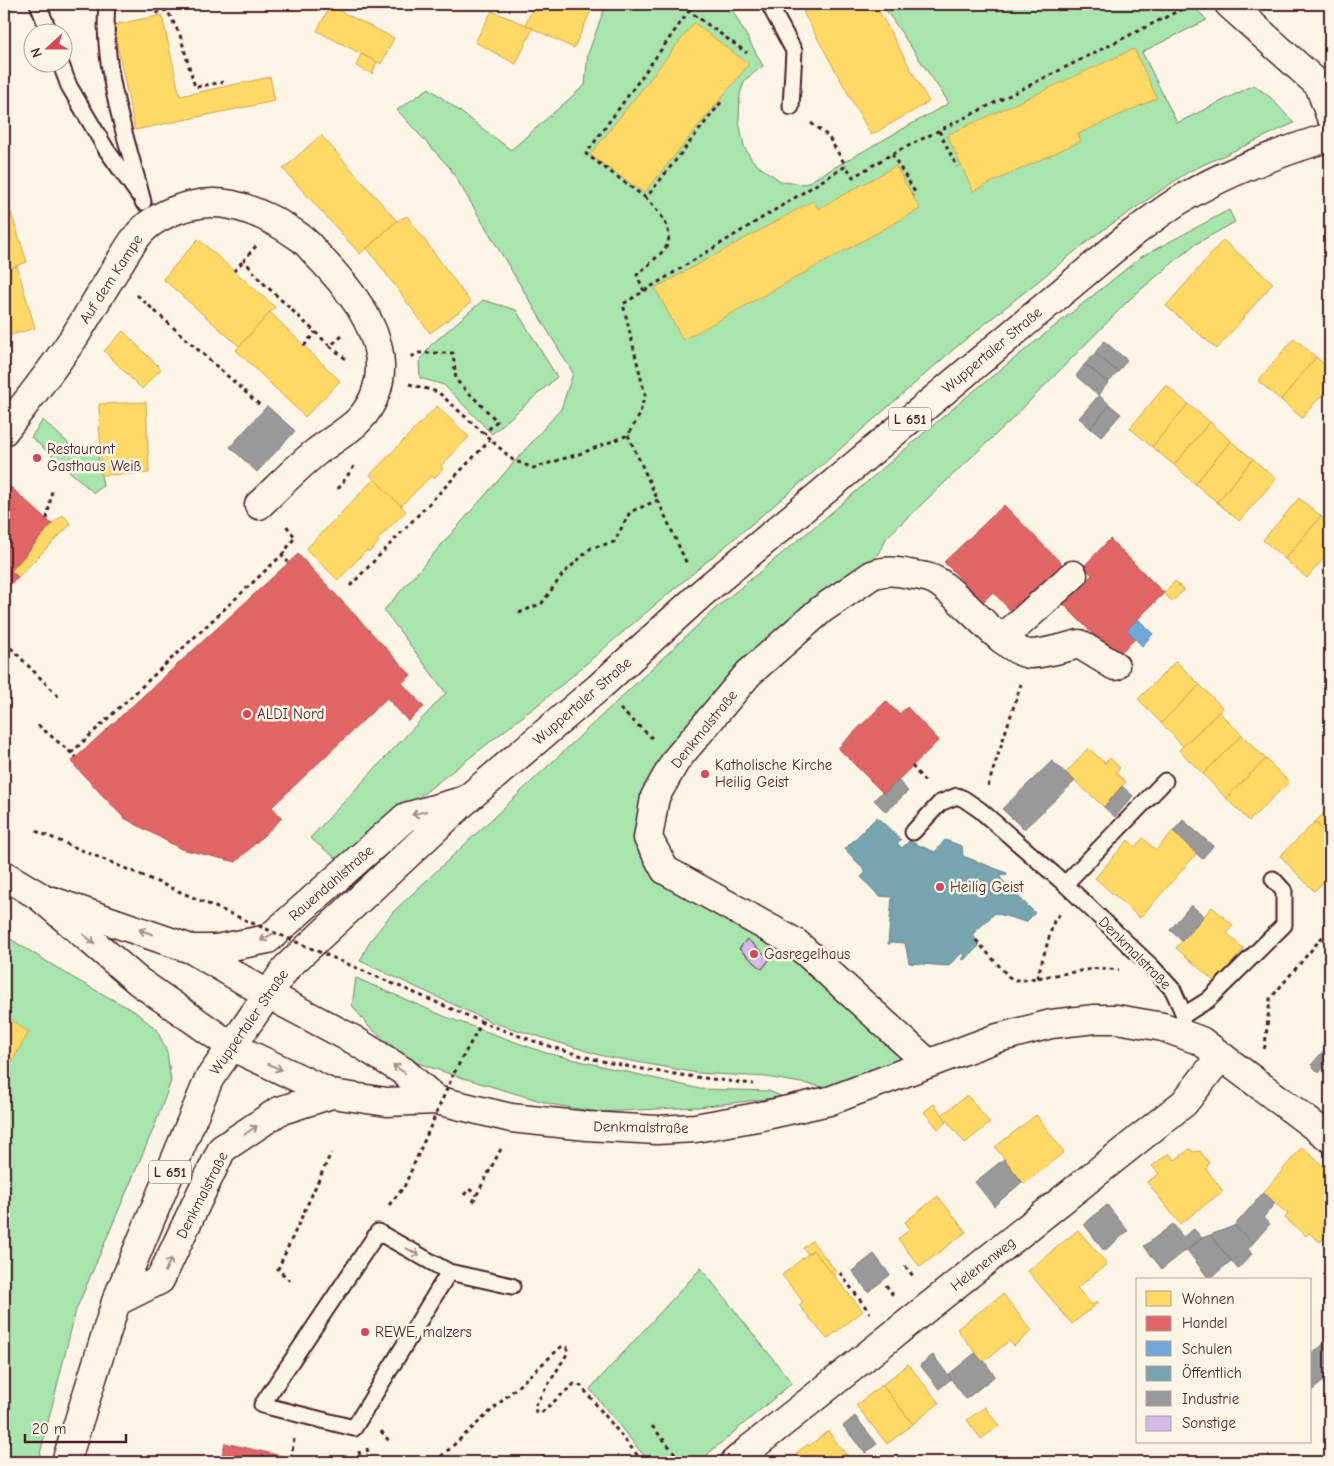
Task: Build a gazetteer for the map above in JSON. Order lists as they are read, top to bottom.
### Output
{
  "streets": {
    "street": [
      "Auf dem Kampe",
      "Wuppertaler Straße",
      "L 651",
      "Denkmalstraße",
      "Rauendahlstraße",
      "Helenenweg"
    ]
  },
  "crossings": [
    ["Wuppertaler Straße", "Denkmalstraße"],
    ["Wuppertaler Straße", "Rauendahlstraße"],
    ["Denkmalstraße", "Rauendahlstraße"],
    ["Denkmalstraße", "Helenenweg"]
  ],
  "places": [
    "Restaurant Gasthaus Weiß",
    "ALDI Nord",
    "Katholische Kirche Heilig Geist",
    "Heilig Geist",
    "Gasregelhaus",
    "REWE, malzers"
  ],
  "legend": [
    "Wohnen",
    "Handel",
    "Schulen",
    "Öffentlich",
    "Industrie",
    "Sonstige"
  ],
  "scale_bar": "20 m",
  "north": "left"
}
